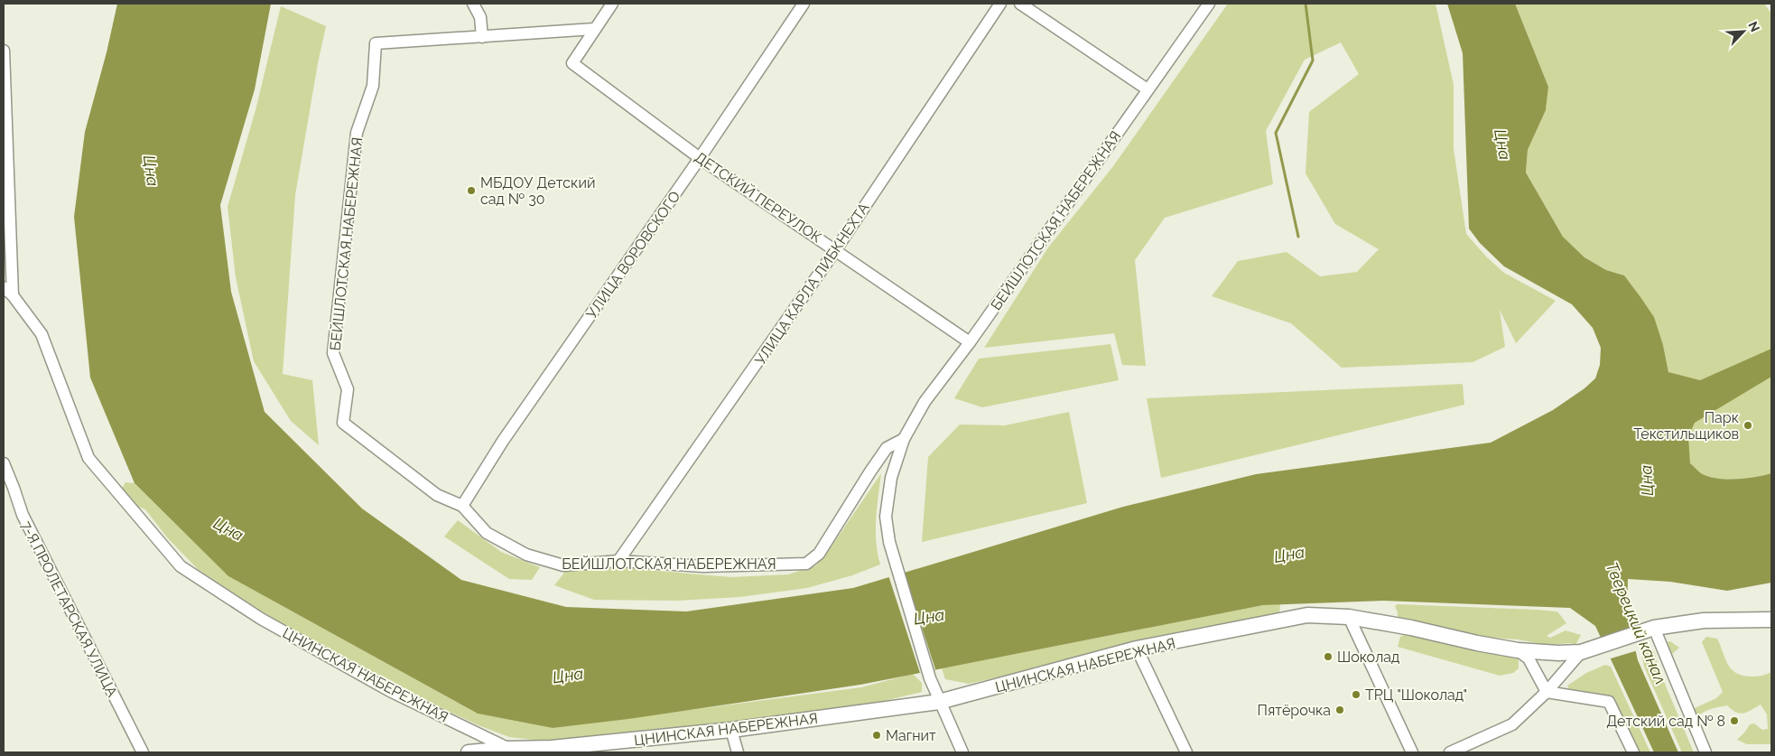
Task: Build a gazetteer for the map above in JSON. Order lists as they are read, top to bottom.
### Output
{
  "streets": {
    "main road": ["ЦНИНСКАЯ НАБЕРЕЖНАЯ"],
    "street": [
      "ДЕТСКИЙ ПЕРЕУЛОК",
      "БЕЙШЛОТСКАЯ НАБЕРЕЖНАЯ",
      "УЛИЦА ВОРОВСКОГО",
      "УЛИЦА КАРЛА ЛИБКНЕХТА",
      "7-Я ПРОЛЕТАРСКАЯ УЛИЦА"
    ]
  },
  "crossings": [
    ["ДЕТСКИЙ ПЕРЕУЛОК", "БЕЙШЛОТСКАЯ НАБЕРЕЖНАЯ"],
    ["ДЕТСКИЙ ПЕРЕУЛОК", "УЛИЦА ВОРОВСКОГО"],
    ["ДЕТСКИЙ ПЕРЕУЛОК", "УЛИЦА КАРЛА ЛИБКНЕХТА"],
    ["БЕЙШЛОТСКАЯ НАБЕРЕЖНАЯ", "УЛИЦА ВОРОВСКОГО"],
    ["БЕЙШЛОТСКАЯ НАБЕРЕЖНАЯ", "УЛИЦА КАРЛА ЛИБКНЕХТА"],
    ["БЕЙШЛОТСКАЯ НАБЕРЕЖНАЯ", "ЦНИНСКАЯ НАБЕРЕЖНАЯ"]
  ],
  "water": ["Цна", "Тверецкий канал"],
  "places": [
    "МБДОУ Детский сад № 30",
    "Парк Текстильщиков",
    "Шоколад",
    "ТРЦ \"Шоколад\"",
    "Пятёрочка",
    "Детский сад № 8",
    "Магнит"
  ],
  "north": "top right"
}
